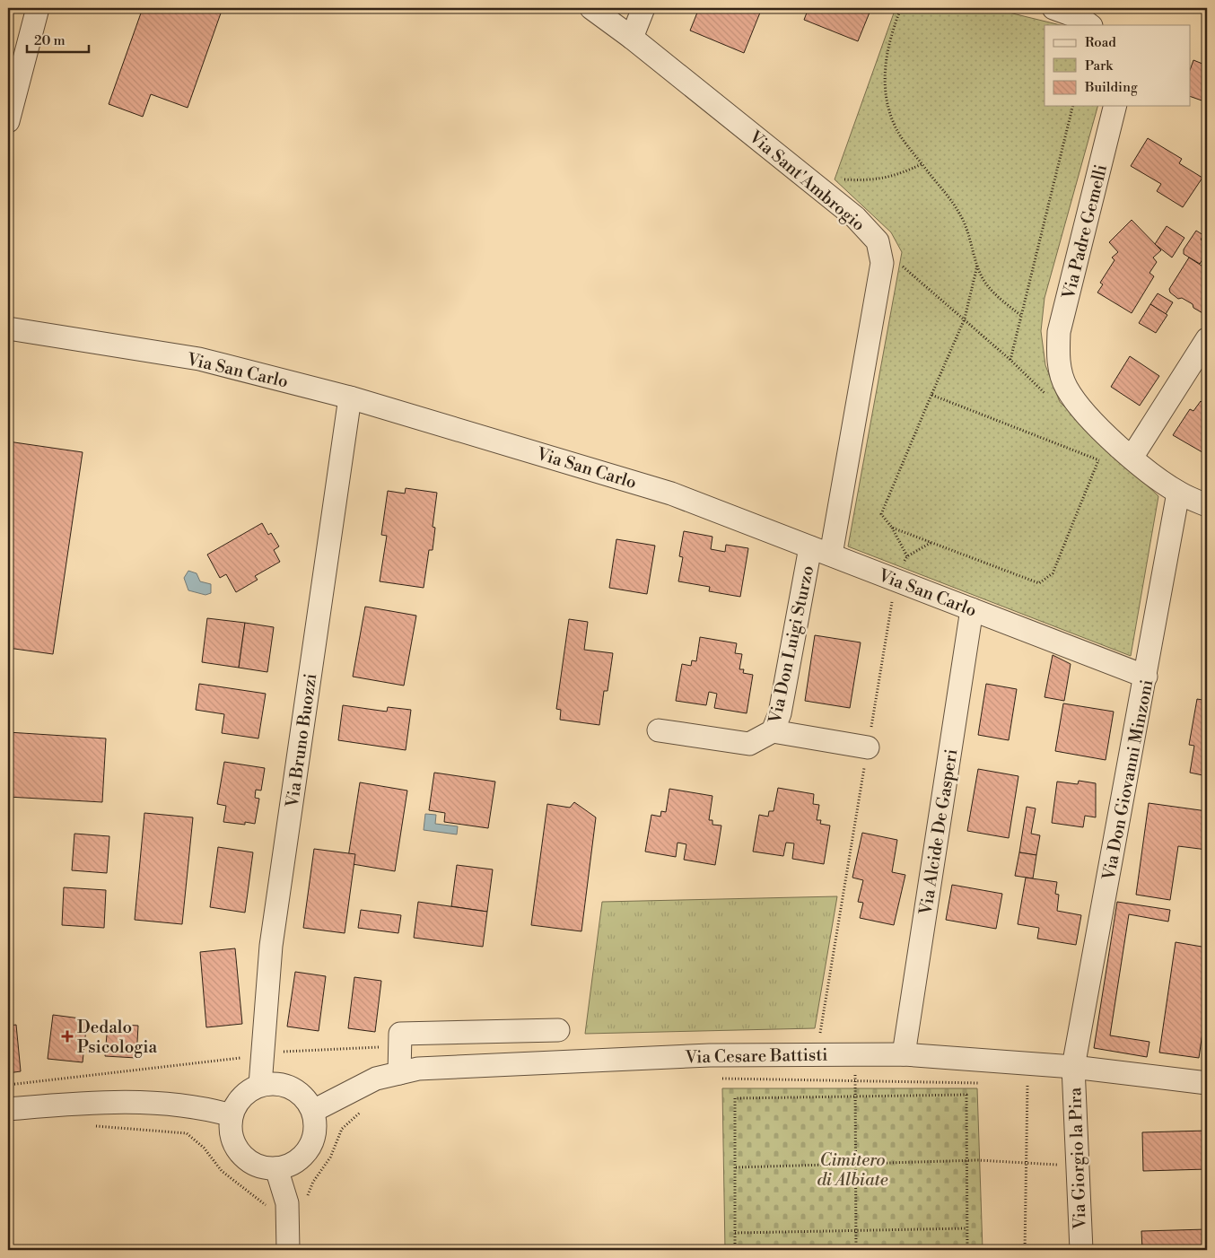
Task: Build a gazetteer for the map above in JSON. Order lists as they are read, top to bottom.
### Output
{
  "streets": {
    "street": [
      "Via Sant'Ambrogio",
      "Via Padre Gemelli",
      "Via San Carlo",
      "Via Don Luigi Sturzo",
      "Via Bruno Buozzi",
      "Via Don Giovanni Minzoni",
      "Via Alcide De Gasperi",
      "Via Cesare Battisti",
      "Via Giorgio la Pira"
    ]
  },
  "crossings": [
    ["Via Sant'Ambrogio", "Via San Carlo"],
    ["Via Sant'Ambrogio", "Via Don Luigi Sturzo"],
    ["Via Padre Gemelli", "Via Don Giovanni Minzoni"],
    ["Via San Carlo", "Via Don Luigi Sturzo"],
    ["Via San Carlo", "Via Bruno Buozzi"],
    ["Via San Carlo", "Via Don Giovanni Minzoni"],
    ["Via San Carlo", "Via Alcide De Gasperi"],
    ["Via Bruno Buozzi", "Via Cesare Battisti"],
    ["Via Don Giovanni Minzoni", "Via Cesare Battisti"],
    ["Via Don Giovanni Minzoni", "Via Giorgio la Pira"],
    ["Via Alcide De Gasperi", "Via Cesare Battisti"],
    ["Via Cesare Battisti", "Via Giorgio la Pira"]
  ],
  "parks": ["Cimitero di Albiate"],
  "places": {
    "health": ["Dedalo Psicologia"]
  },
  "legend": ["Road", "Park", "Building"],
  "scale_bar": "20 m"
}
